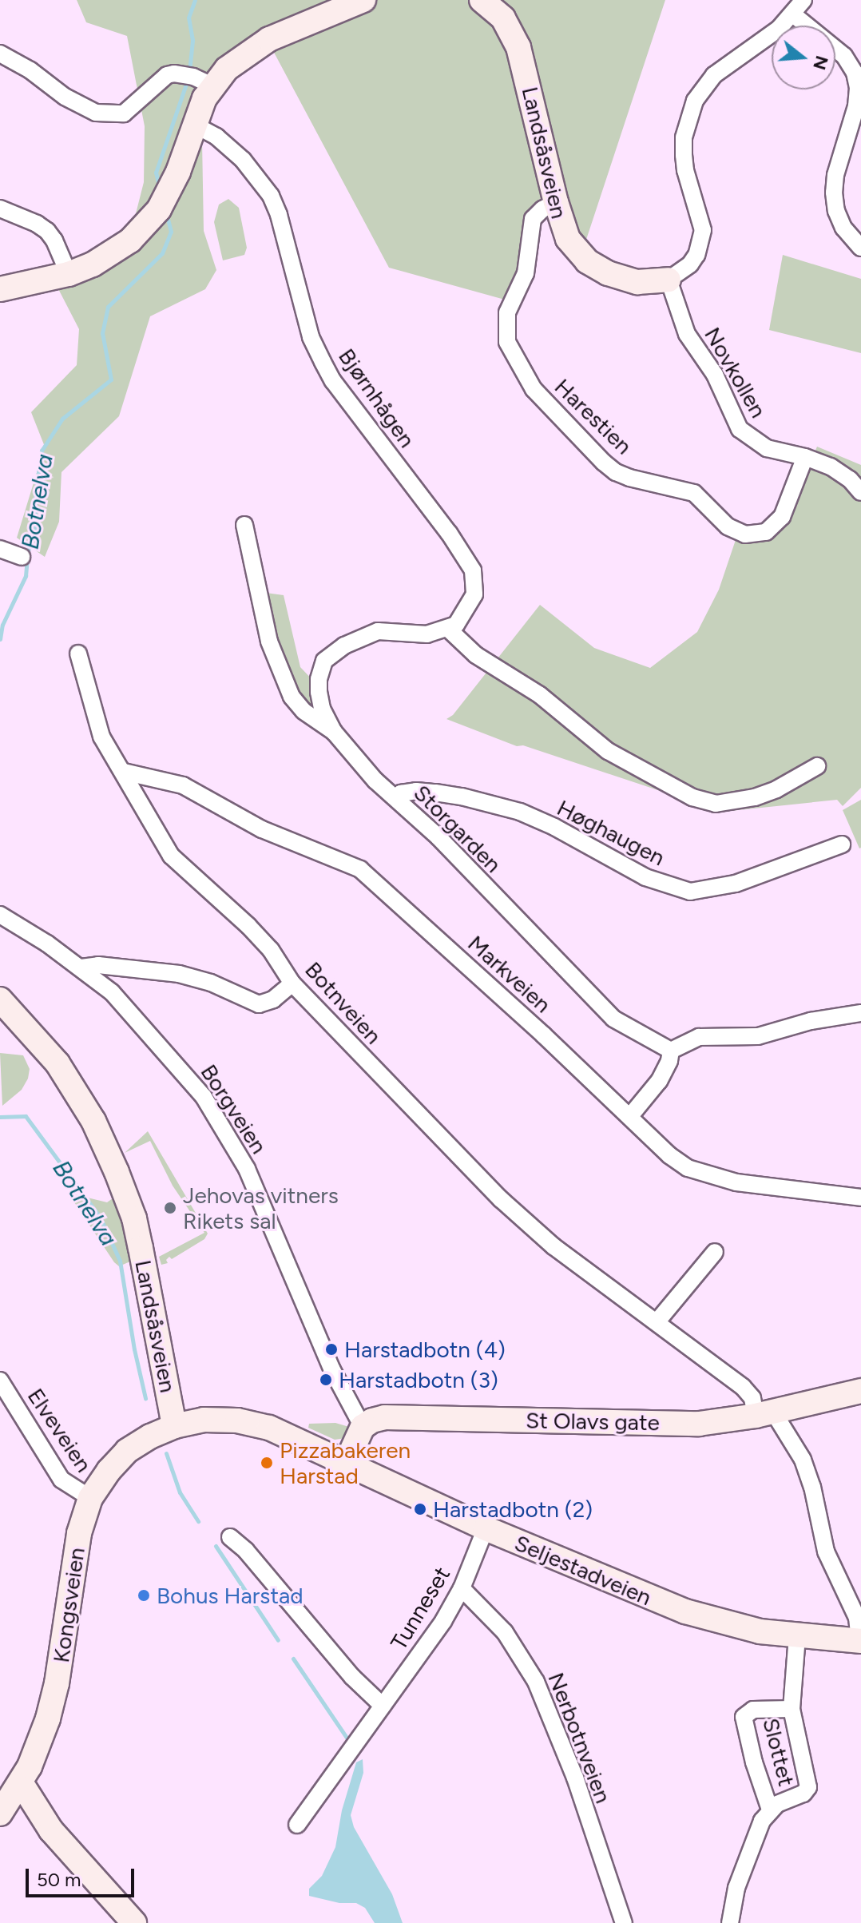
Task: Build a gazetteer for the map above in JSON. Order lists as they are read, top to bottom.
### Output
{
  "streets": {
    "street": [
      "Landsåsveien",
      "Novkollen",
      "Bjørnhågen",
      "Harestien",
      "Storgarden",
      "Høghaugen",
      "Markveien",
      "Botnveien",
      "Borgveien",
      "St Olavs gate",
      "Elveveien",
      "Seljestadveien",
      "Kongsveien",
      "Tunneset",
      "Nerbotnveien",
      "Slottet"
    ]
  },
  "crossings": [
    ["Landsåsveien", "Novkollen"],
    ["Landsåsveien", "Harestien"],
    ["Landsåsveien", "Seljestadveien"],
    ["Landsåsveien", "Kongsveien"],
    ["Novkollen", "Harestien"],
    ["Storgarden", "Høghaugen"],
    ["Markveien", "Botnveien"],
    ["Botnveien", "St Olavs gate"],
    ["Botnveien", "Seljestadveien"],
    ["Borgveien", "St Olavs gate"],
    ["Elveveien", "Kongsveien"],
    ["Seljestadveien", "Kongsveien"],
    ["Seljestadveien", "Tunneset"],
    ["Seljestadveien", "Slottet"],
    ["Tunneset", "Nerbotnveien"]
  ],
  "water": ["Botnelva"],
  "places": [
    "Jehovas vitners Rikets sal",
    "Harstadbotn (4)",
    "Harstadbotn (3)",
    "Pizzabakeren Harstad",
    "Harstadbotn (2)",
    "Bohus Harstad"
  ],
  "scale_bar": "50 m",
  "north": "right"
}
